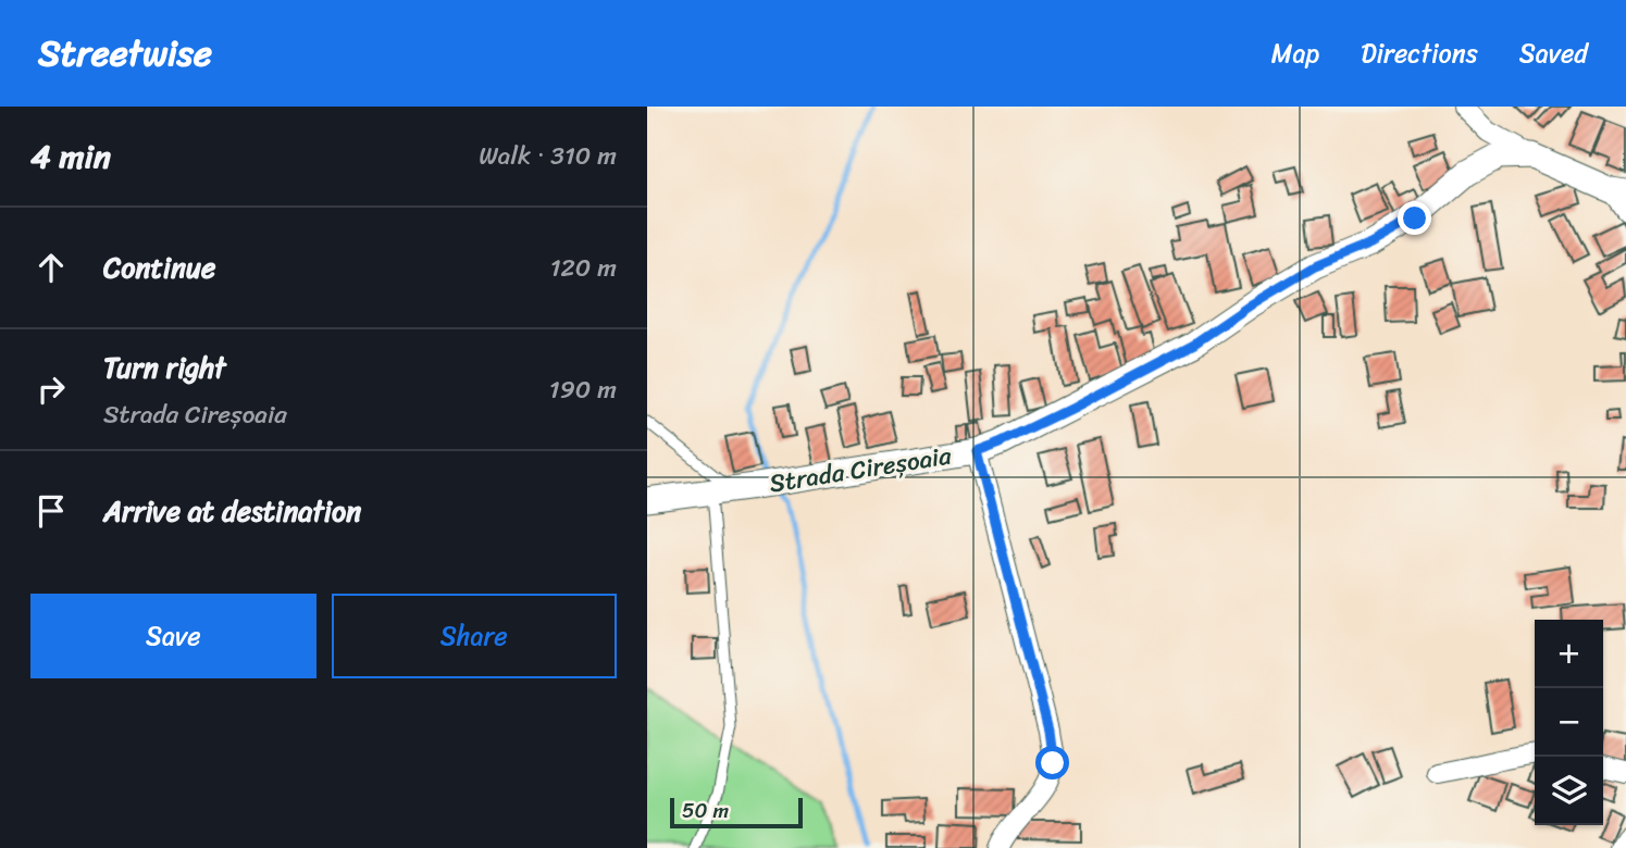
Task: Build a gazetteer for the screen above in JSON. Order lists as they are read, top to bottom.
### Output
{
  "streets": {
    "street": ["Strada Cireșoaia"]
  },
  "scale_bar": "50 m",
  "page": {
    "header": "Streetwise",
    "nav": ["Map", "Directions", "Saved"],
    "heading": ["4 min", "Walk · 310 m"],
    "list": [
      ["Continue", "120 m"],
      ["Turn right", "Strada Cireșoaia", "190 m"],
      "Arrive at destination"
    ],
    "buttons": ["Save", "Share"],
    "map_buttons": ["+", "−"],
    "scale": "50 m"
  }
}
